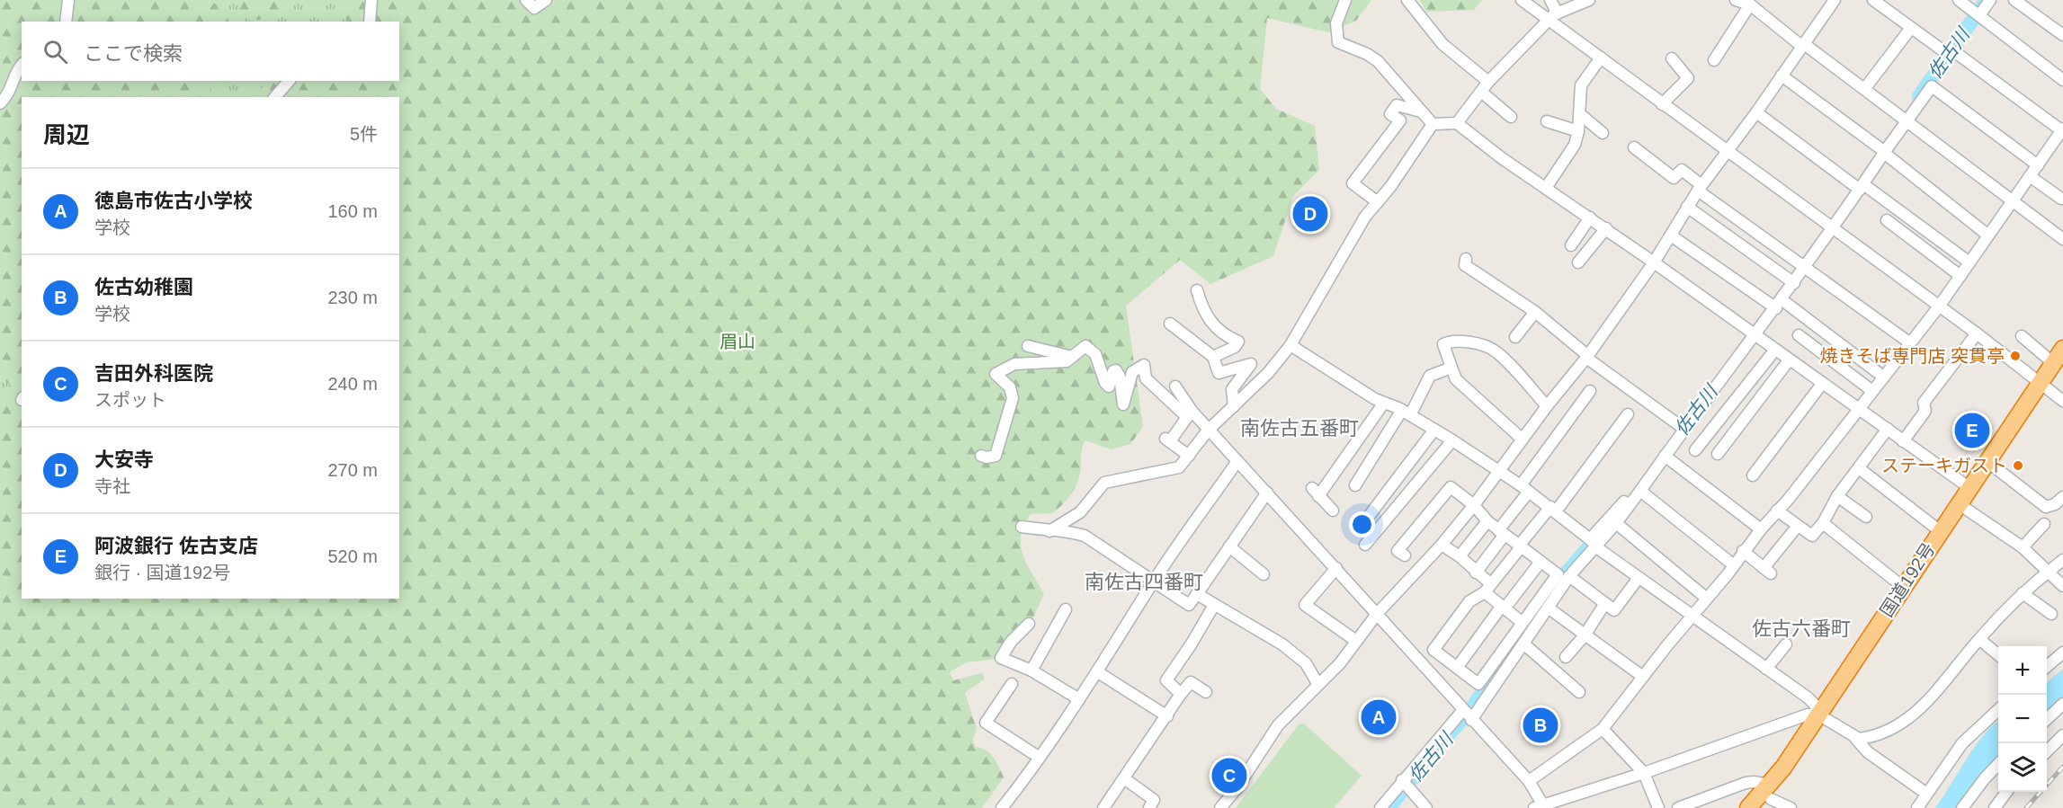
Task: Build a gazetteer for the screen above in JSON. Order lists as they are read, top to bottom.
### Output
{
  "streets": {
    "highway": ["国道192号"]
  },
  "districts": ["南佐古五番町", "南佐古四番町", "佐古六番町"],
  "water": ["佐古川"],
  "parks": ["眉山"],
  "places": ["焼きそば専門店 突貫亭", "ステーキガスト"],
  "page": {
    "search": "ここで検索",
    "heading": ["周辺", "5件"],
    "list": [
      {
        "mark": "A",
        "name": "徳島市佐古小学校",
        "note": "学校",
        "value": "160 m"
      },
      {
        "mark": "B",
        "name": "佐古幼稚園",
        "note": "学校",
        "value": "230 m"
      },
      {
        "mark": "C",
        "name": "吉田外科医院",
        "note": "スポット",
        "value": "240 m"
      },
      {
        "mark": "D",
        "name": "大安寺",
        "note": "寺社",
        "value": "270 m"
      },
      {
        "mark": "E",
        "name": "阿波銀行 佐古支店",
        "note": "銀行 · 国道192号",
        "value": "520 m"
      }
    ],
    "pins": [
      "D",
      "E",
      "A",
      "B",
      "C"
    ],
    "map_buttons": ["+", "−"]
  }
}
